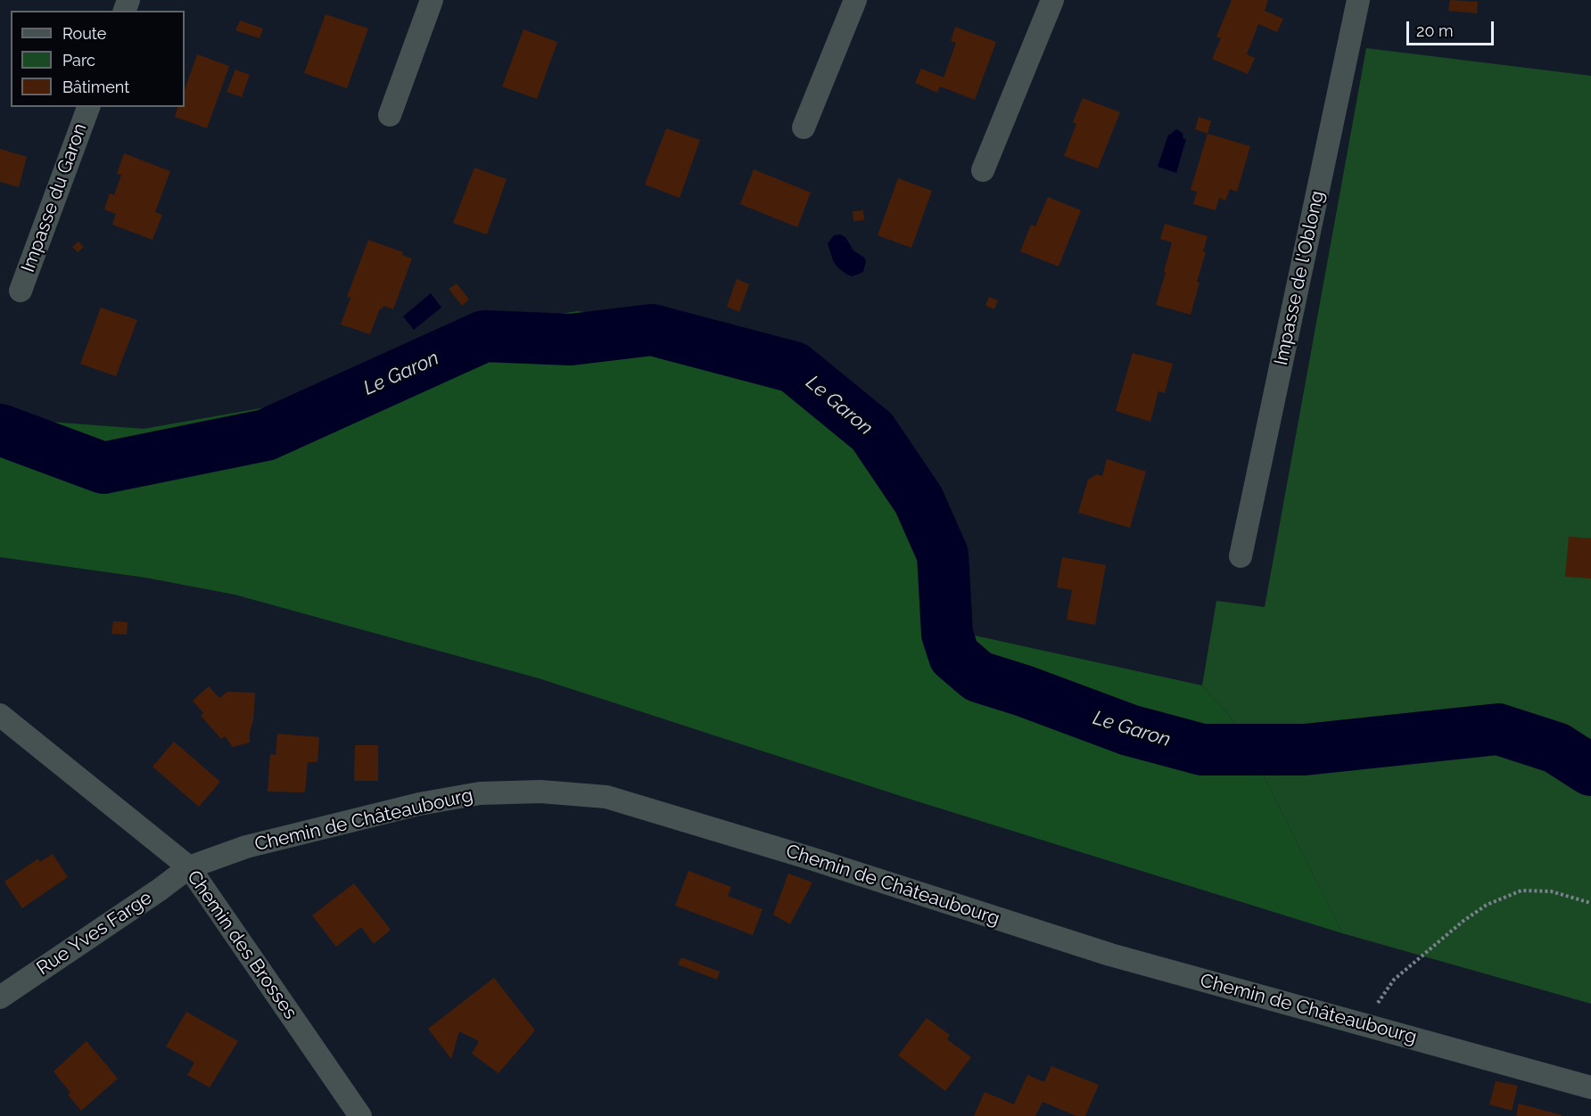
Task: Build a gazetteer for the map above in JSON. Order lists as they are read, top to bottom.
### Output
{
  "streets": {
    "street": [
      "Impasse du Garon",
      "Impasse de l'Oblong",
      "Chemin de Châteaubourg",
      "Rue Yves Farge",
      "Chemin des Brosses"
    ]
  },
  "crossings": [
    ["Chemin de Châteaubourg", "Rue Yves Farge"],
    ["Chemin de Châteaubourg", "Chemin des Brosses"],
    ["Rue Yves Farge", "Chemin des Brosses"]
  ],
  "water": ["Le Garon"],
  "legend": ["Route", "Parc", "Bâtiment"],
  "scale_bar": "20 m"
}
